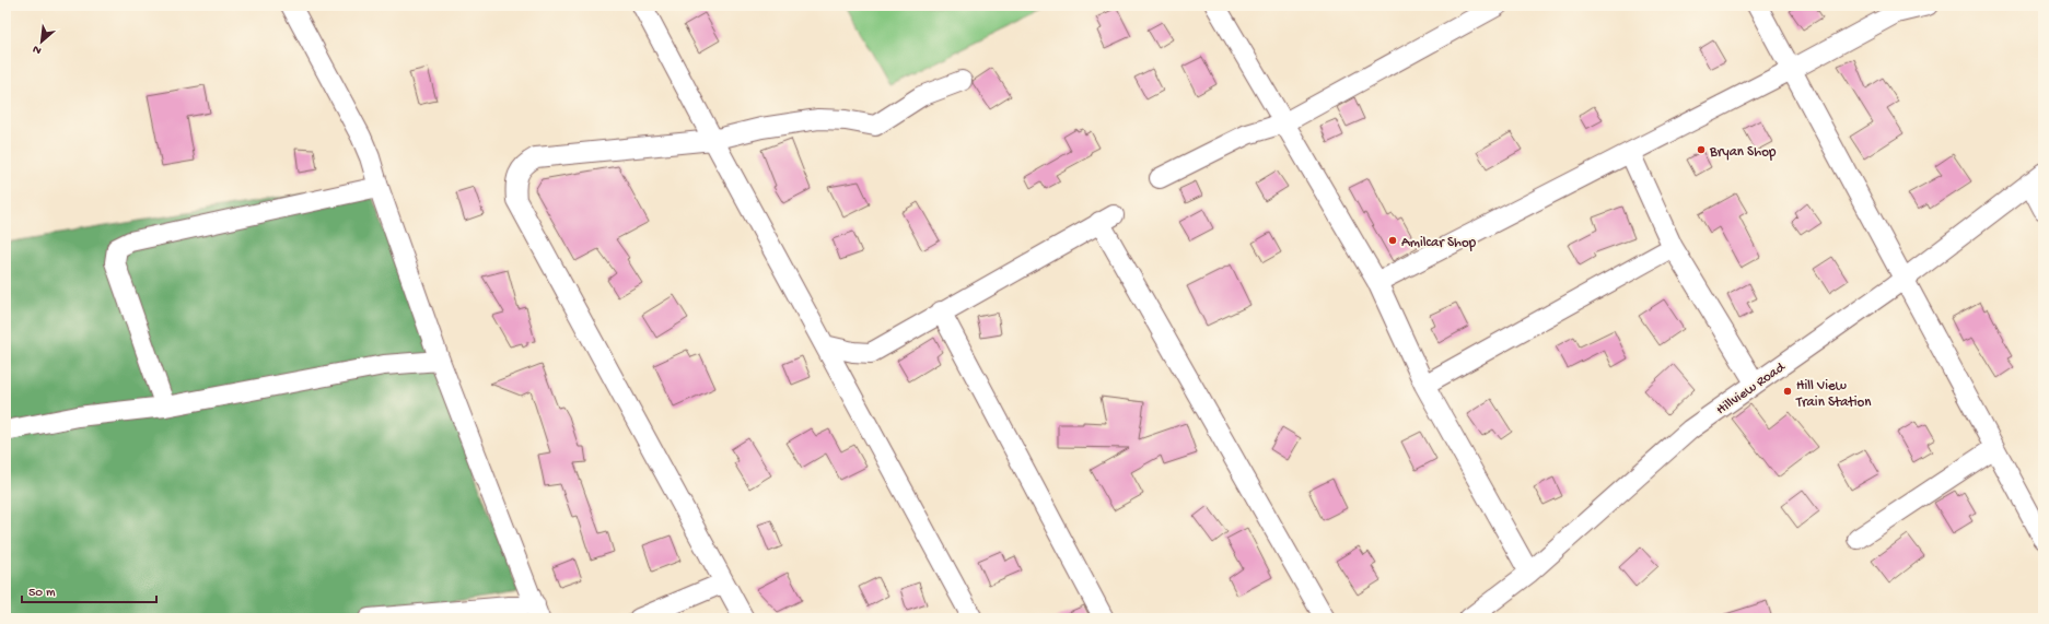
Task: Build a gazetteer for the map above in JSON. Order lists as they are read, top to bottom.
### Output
{
  "streets": {
    "street": ["Hillview Road"]
  },
  "places": ["Bryan Shop", "Amilcar Shop", "Hill View Train Station"],
  "scale_bar": "50 m",
  "north": "bottom left"
}
